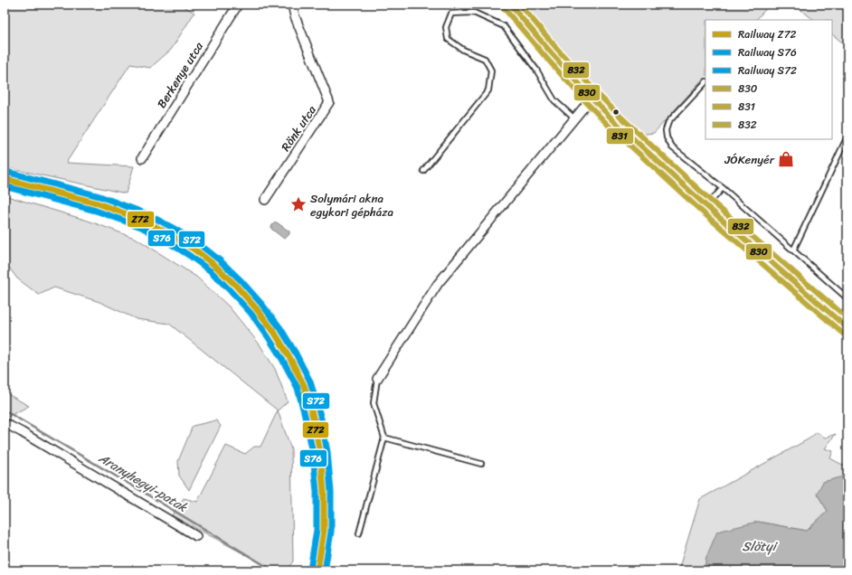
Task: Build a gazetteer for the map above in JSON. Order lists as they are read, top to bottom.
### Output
{
  "streets": {
    "street": ["Berkenye utca", "Rönk utca"]
  },
  "water": ["Aranyhegyi-patak", "Slötyi"],
  "places": {
    "shop": ["JÓKenyér"],
    "place": ["Solymári akna egykori gépháza"]
  },
  "lines": [
    "transit line 830",
    "transit line 832",
    "transit line 831",
    "rail line S72",
    "rail line Z72",
    "rail line S76"
  ],
  "legend": [
    "Railway Z72",
    "Railway S76",
    "Railway S72",
    "830",
    "831",
    "832"
  ]
}
